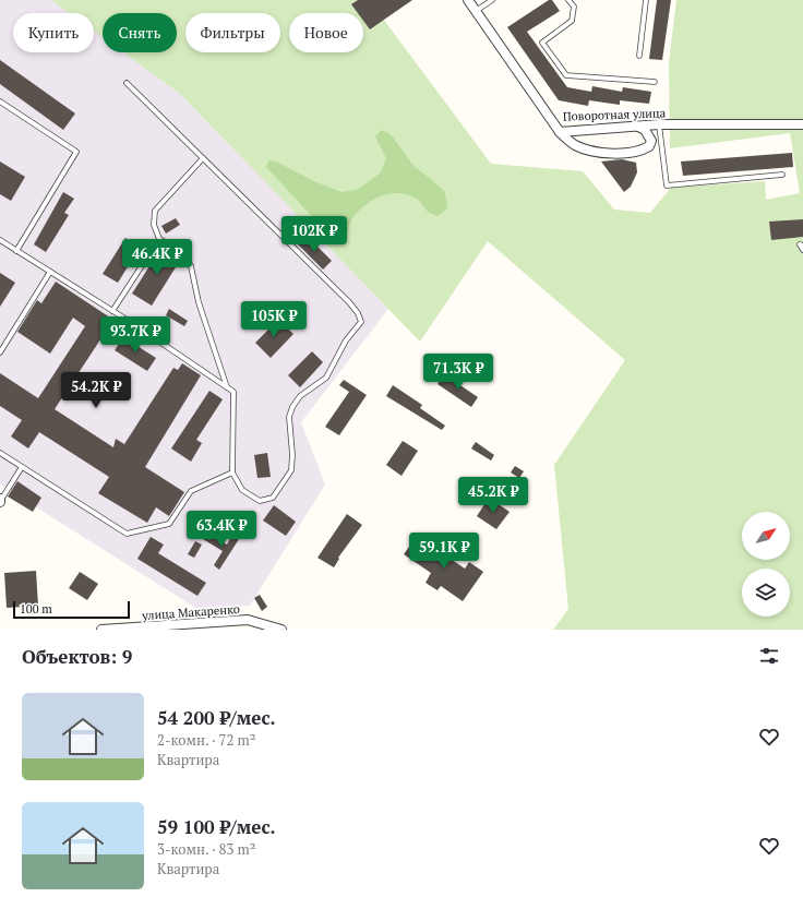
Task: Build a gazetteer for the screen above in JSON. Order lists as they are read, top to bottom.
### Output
{
  "streets": {
    "street": ["Поворотная улица", "улица Макаренко"]
  },
  "scale_bar": "100 m",
  "north": "top right",
  "page": {
    "chip": [
      "Купить",
      "Снять",
      "Фильтры",
      "Новое"
    ],
    "price": [
      "102K ₽",
      "46.4K ₽",
      "105K ₽",
      "93.7K ₽",
      "71.3K ₽",
      "54.2K ₽",
      "45.2K ₽",
      "63.4K ₽",
      "59.1K ₽"
    ],
    "scale": "100 m",
    "heading": "Объектов: 9",
    "list": [
      {
        "name": "54 200 ₽/мес.",
        "note": "2-комн. · 72 m² · Квартира"
      },
      {
        "name": "59 100 ₽/мес.",
        "note": "3-комн. · 83 m² · Квартира"
      }
    ]
  }
}
